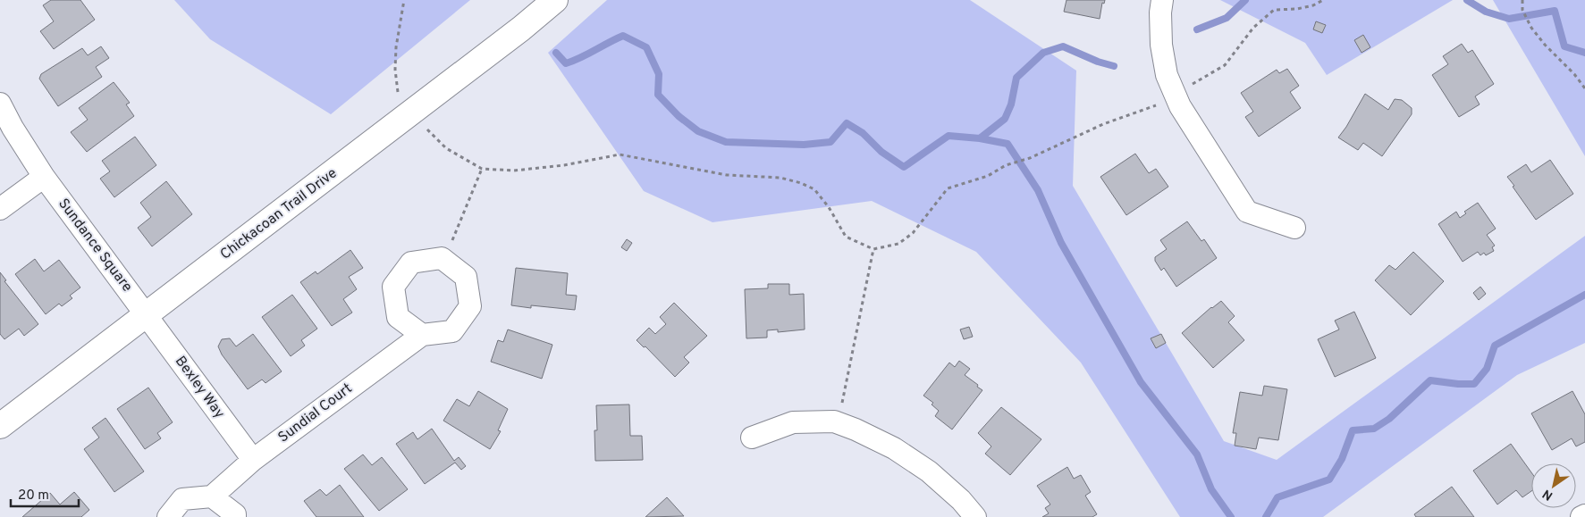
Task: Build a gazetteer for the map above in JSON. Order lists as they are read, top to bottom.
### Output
{
  "streets": {
    "street": [
      "Chickacoan Trail Drive",
      "Sundance Square",
      "Bexley Way",
      "Sundial Court"
    ]
  },
  "crossings": [
    ["Chickacoan Trail Drive", "Sundance Square"],
    ["Chickacoan Trail Drive", "Bexley Way"],
    ["Sundance Square", "Bexley Way"],
    ["Bexley Way", "Sundial Court"]
  ],
  "scale_bar": "20 m",
  "north": "bottom left"
}
